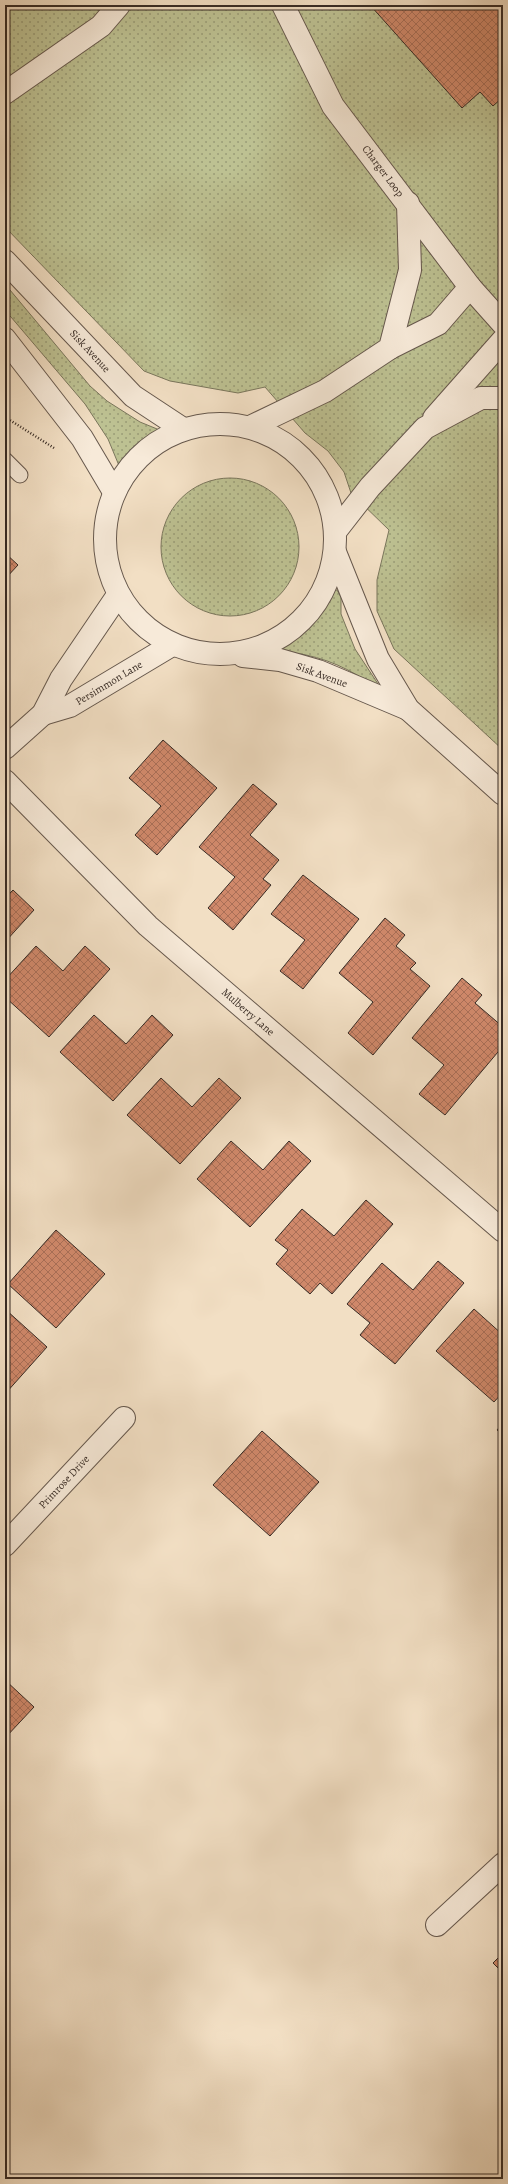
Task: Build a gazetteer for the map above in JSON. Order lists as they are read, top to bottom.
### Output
{
  "streets": {
    "street": [
      "Charger Loop",
      "Sisk Avenue",
      "Persimmon Lane",
      "Mulberry Lane",
      "Primrose Drive"
    ]
  },
  "crossings": [
    ["Sisk Avenue", "Persimmon Lane"]
  ]
}
